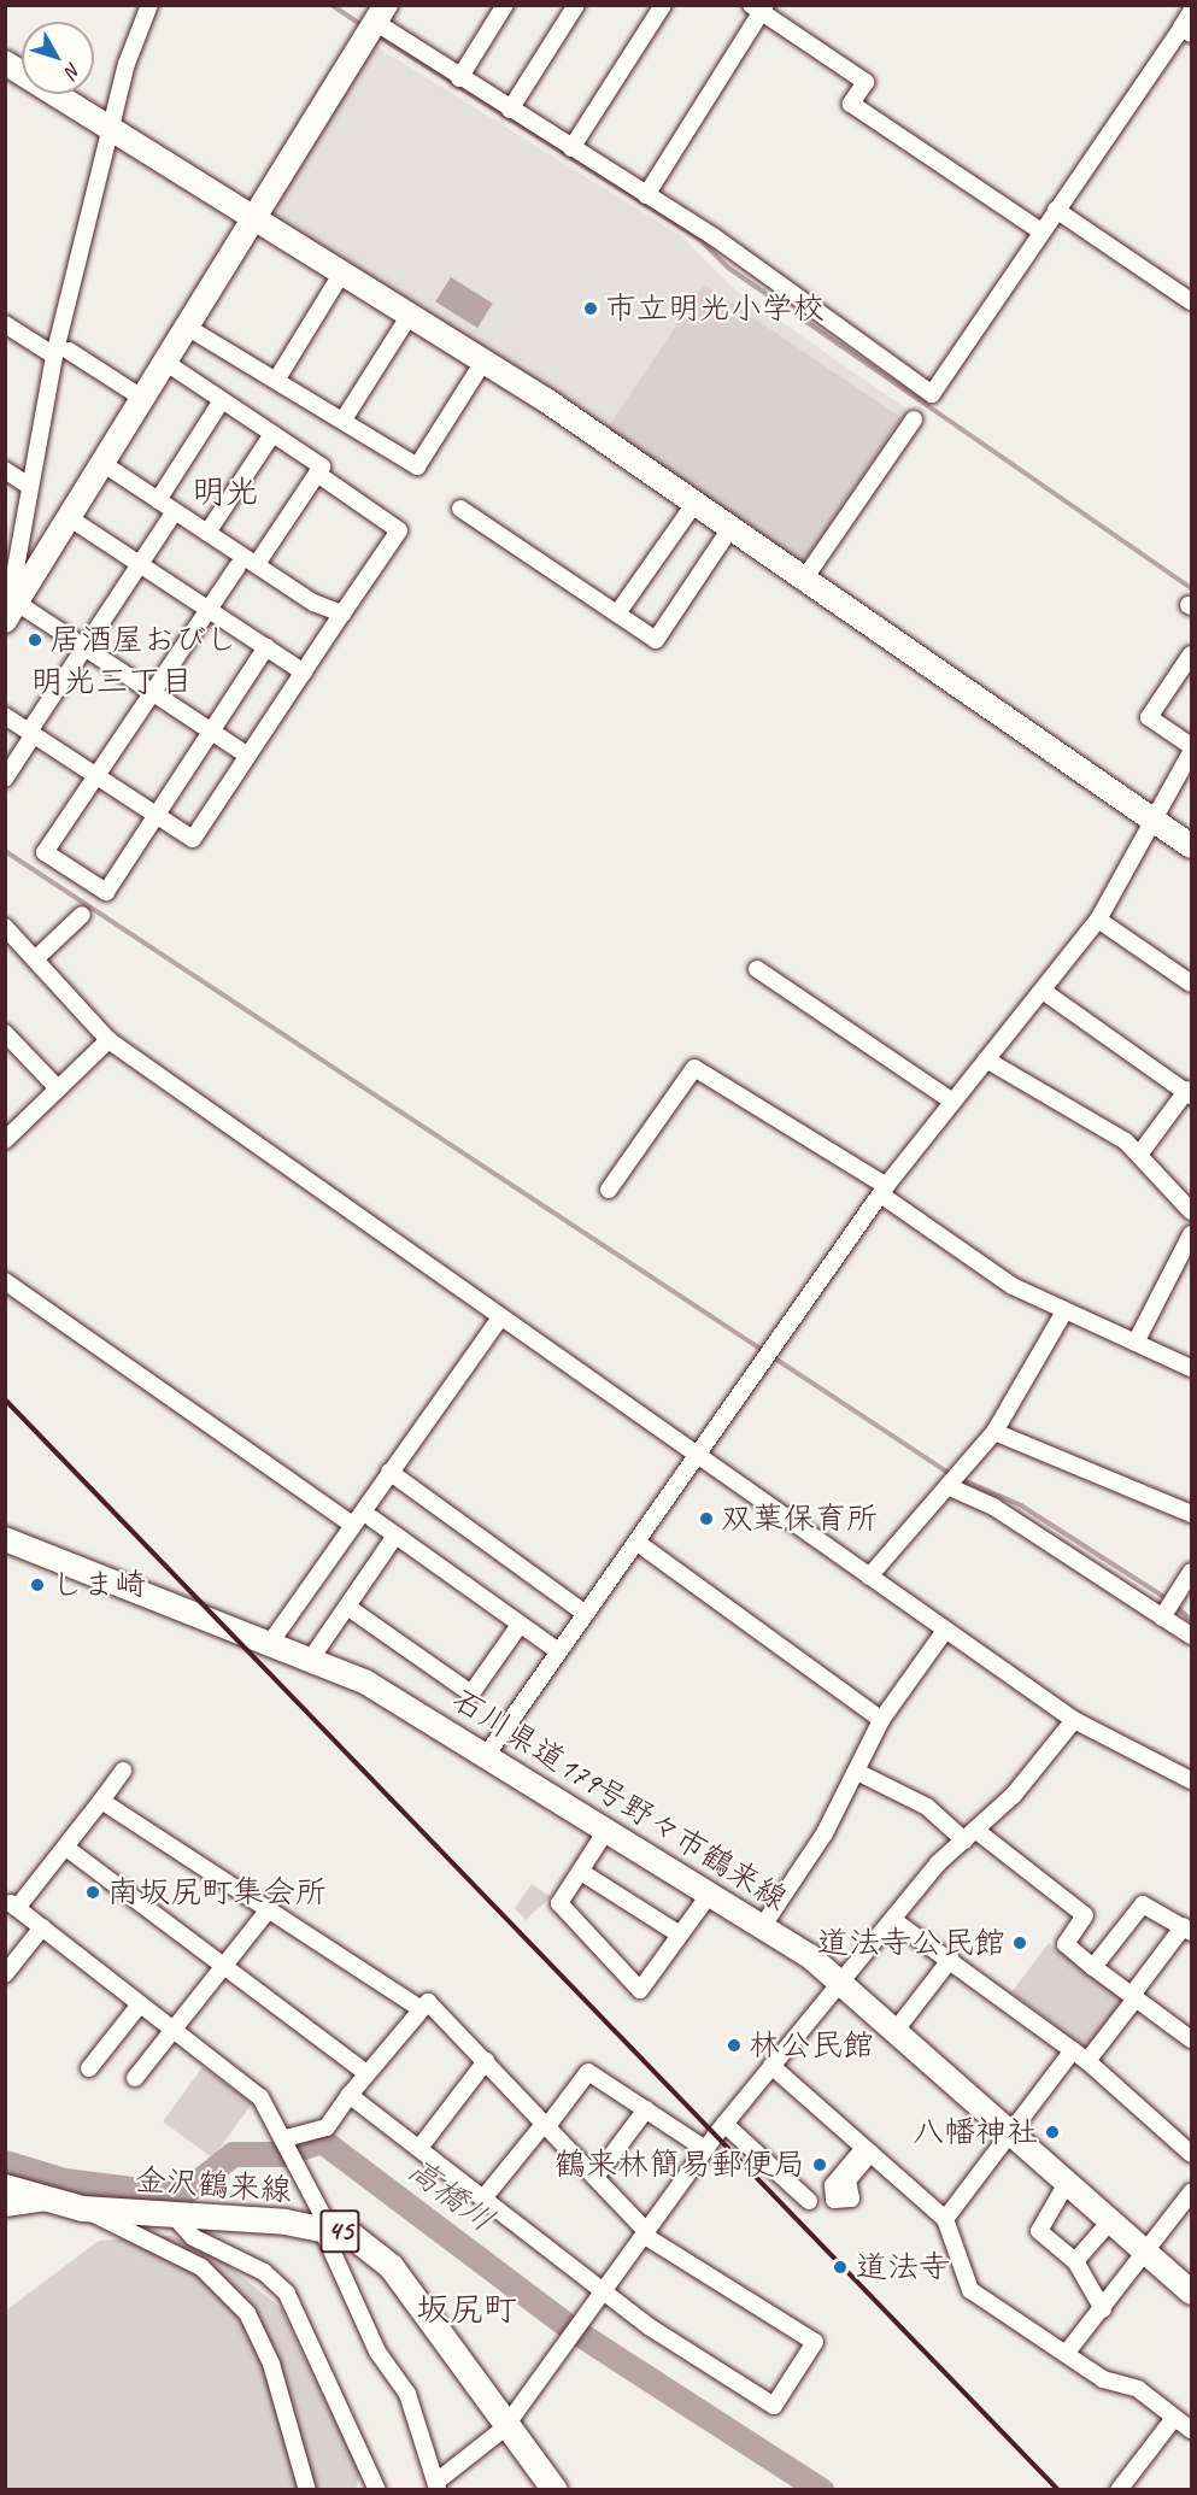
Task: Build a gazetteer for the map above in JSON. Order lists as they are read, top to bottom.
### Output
{
  "streets": {
    "main road": ["金沢鶴来線", "45"],
    "street": ["石川県道179号野々市鶴来線"]
  },
  "districts": ["明光", "明光三丁目", "坂尻町"],
  "water": ["高橋川"],
  "places": [
    "市立明光小学校",
    "居酒屋おびし",
    "双葉保育所",
    "しま崎",
    "南坂尻町集会所",
    "道法寺公民館",
    "林公民館",
    "八幡神社",
    "鶴来林簡易郵便局",
    "道法寺"
  ],
  "north": "bottom right"
}
